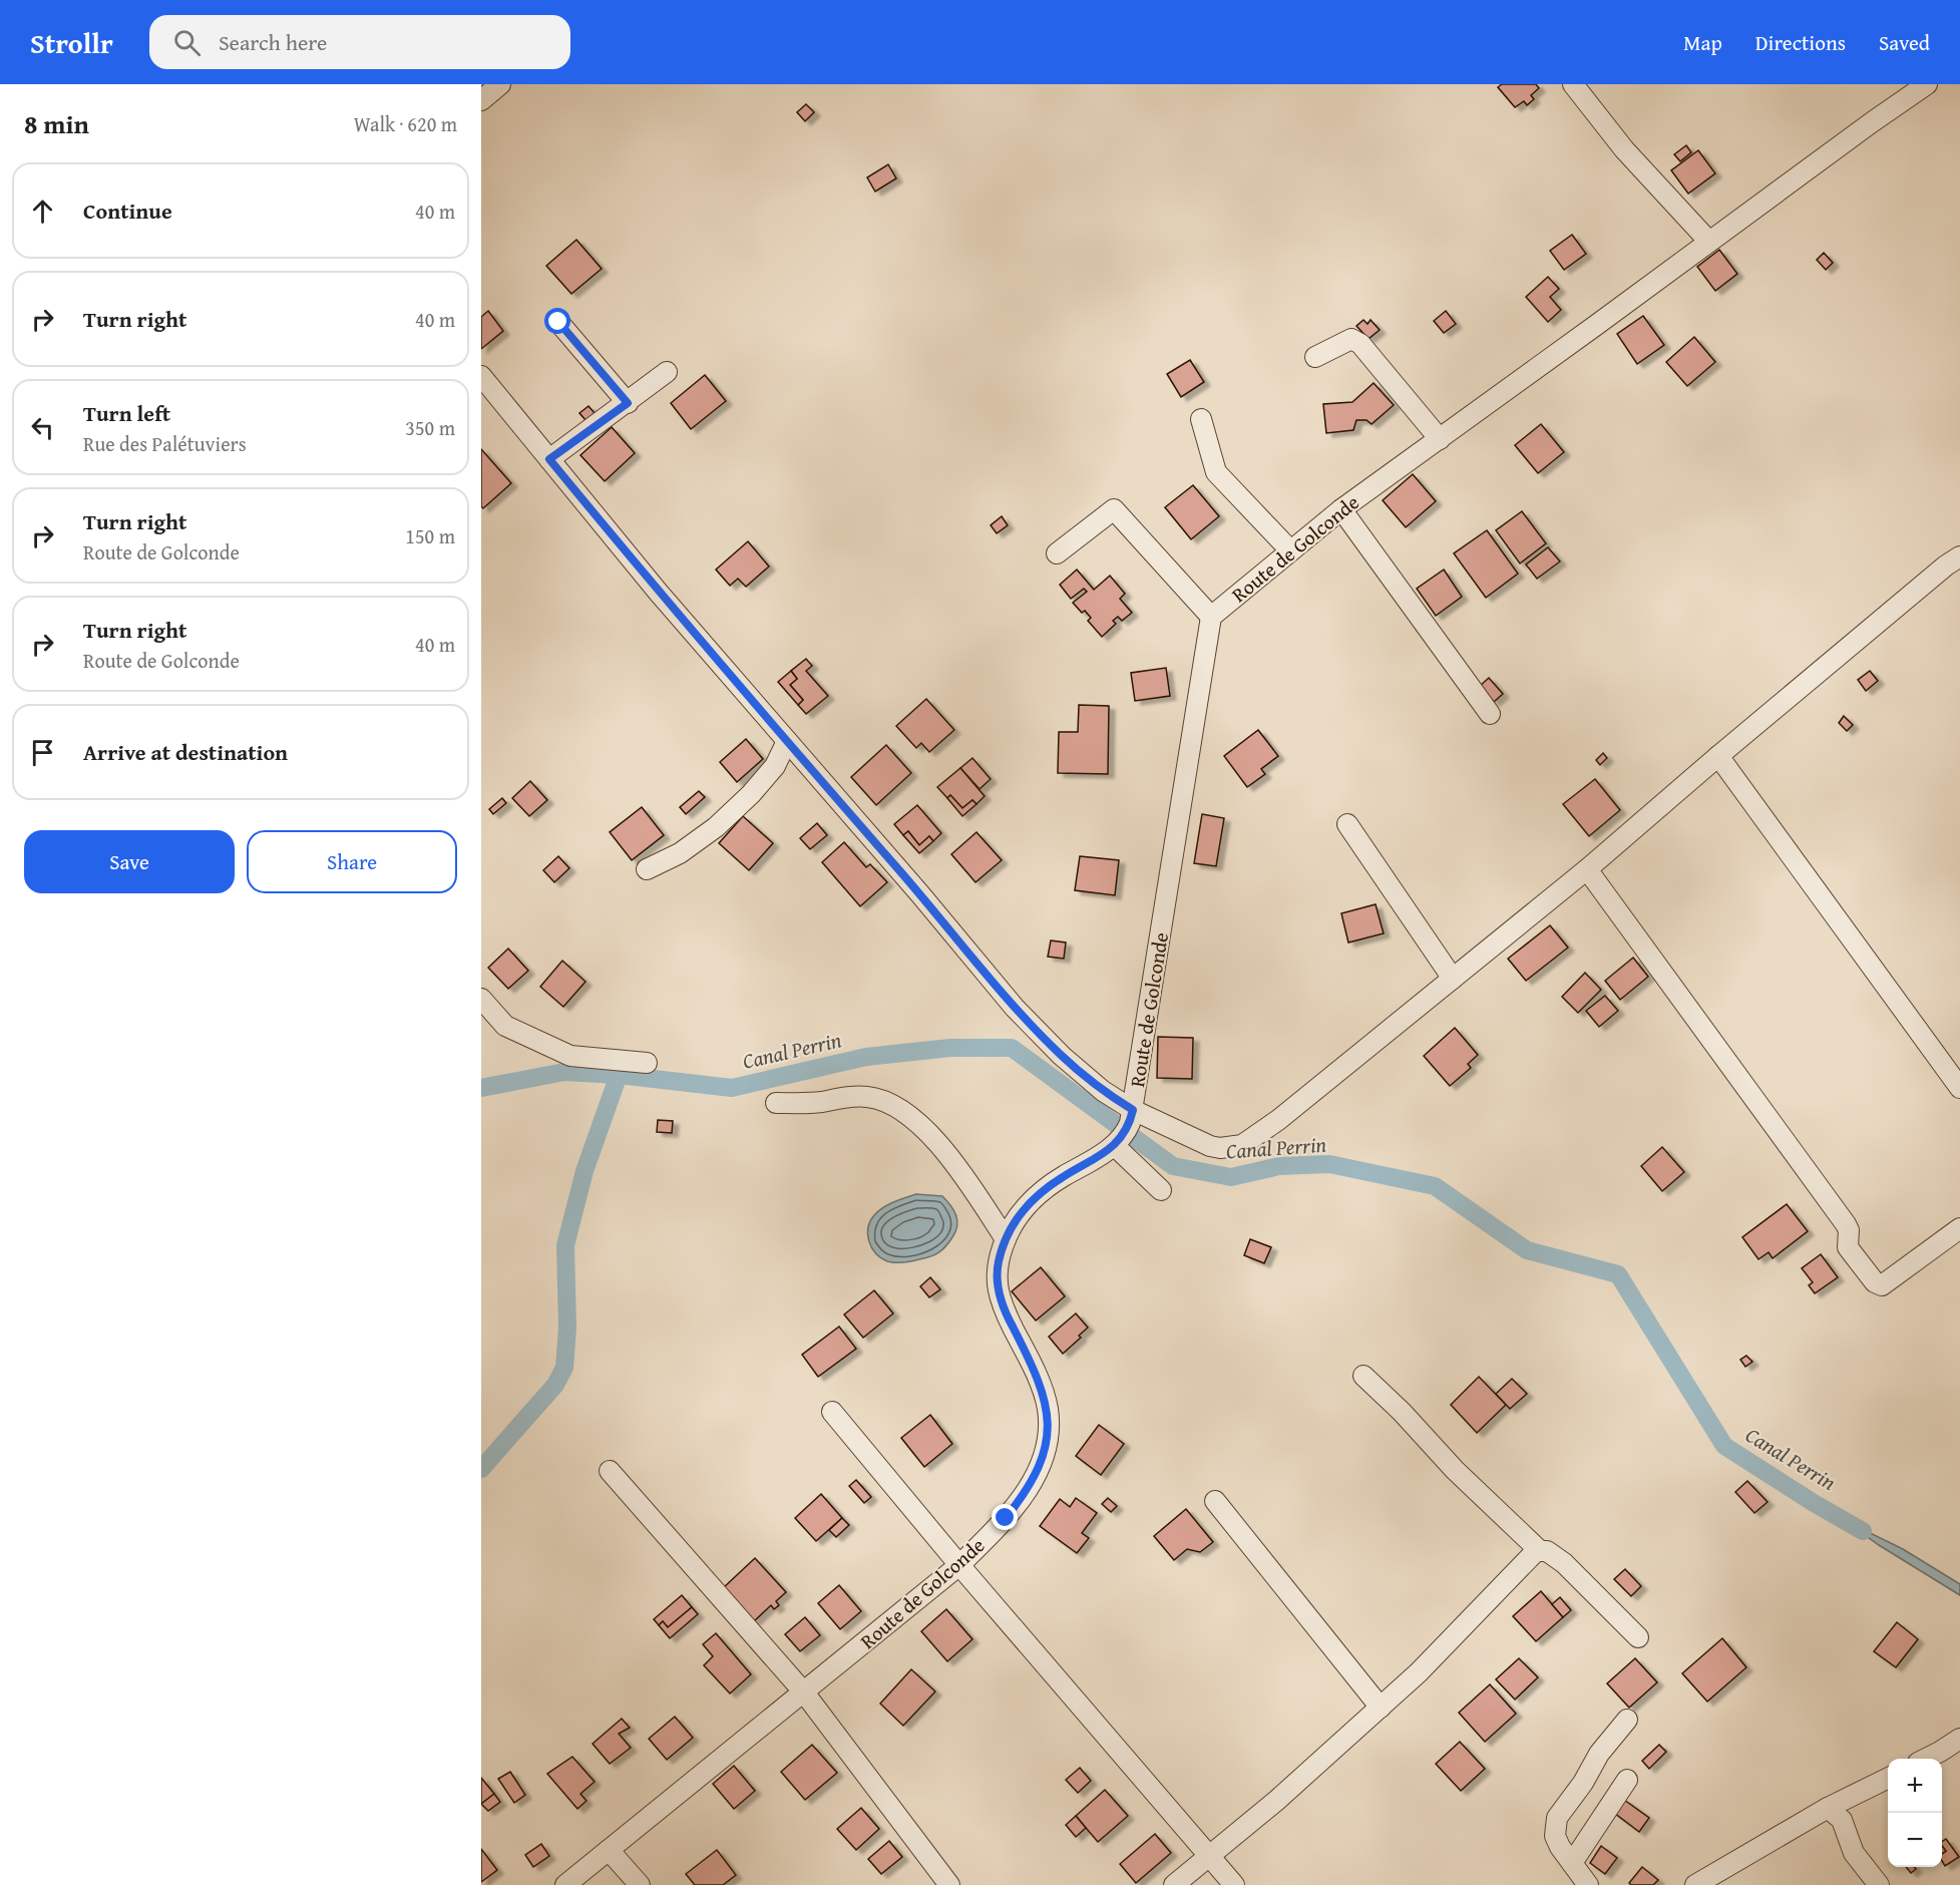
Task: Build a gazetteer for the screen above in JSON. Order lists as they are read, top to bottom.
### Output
{
  "streets": {
    "street": ["Route de Golconde"]
  },
  "water": ["Canal Perrin"],
  "page": {
    "header": "Strollr",
    "search": "Search here",
    "nav": ["Map", "Directions", "Saved"],
    "heading": ["8 min", "Walk · 620 m"],
    "list": [
      ["Continue", "40 m"],
      ["Turn right", "40 m"],
      ["Turn left", "Rue des Palétuviers", "350 m"],
      ["Turn right", "Route de Golconde", "150 m"],
      ["Turn right", "Route de Golconde", "40 m"],
      "Arrive at destination"
    ],
    "buttons": ["Save", "Share"],
    "map_buttons": ["+", "−"]
  }
}
